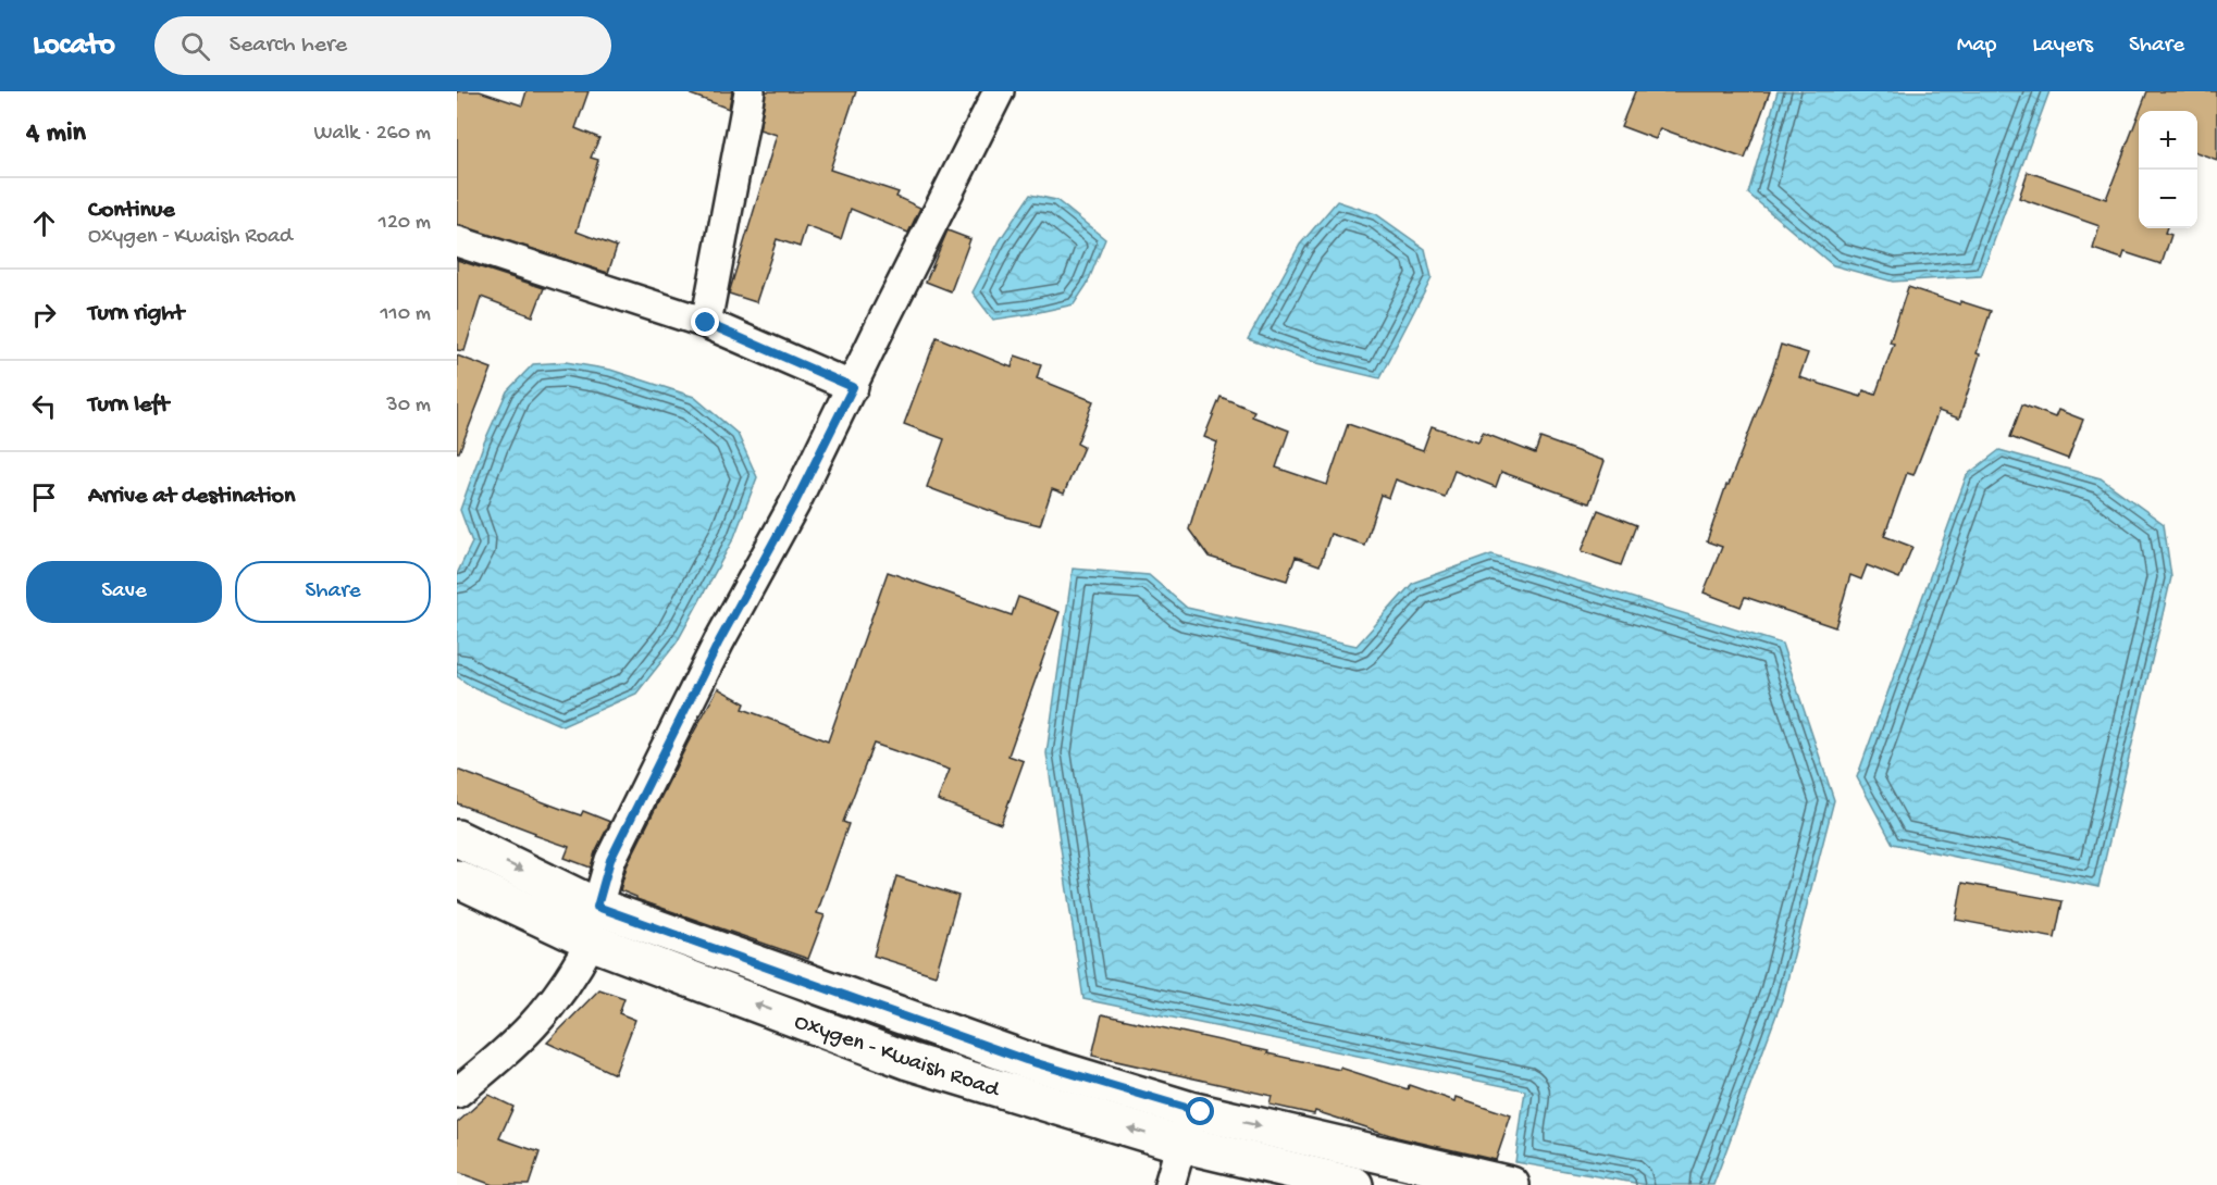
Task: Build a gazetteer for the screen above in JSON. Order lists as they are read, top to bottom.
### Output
{
  "streets": {
    "main road": ["Oxygen - Kwaish Road"]
  },
  "page": {
    "header": "Locato",
    "search": "Search here",
    "nav": ["Map", "Layers", "Share"],
    "heading": ["4 min", "Walk · 260 m"],
    "map_buttons": ["+", "−"],
    "list": [
      ["Continue", "Oxygen - Kwaish Road", "120 m"],
      ["Turn right", "110 m"],
      ["Turn left", "30 m"],
      "Arrive at destination"
    ],
    "buttons": ["Save", "Share"]
  }
}
